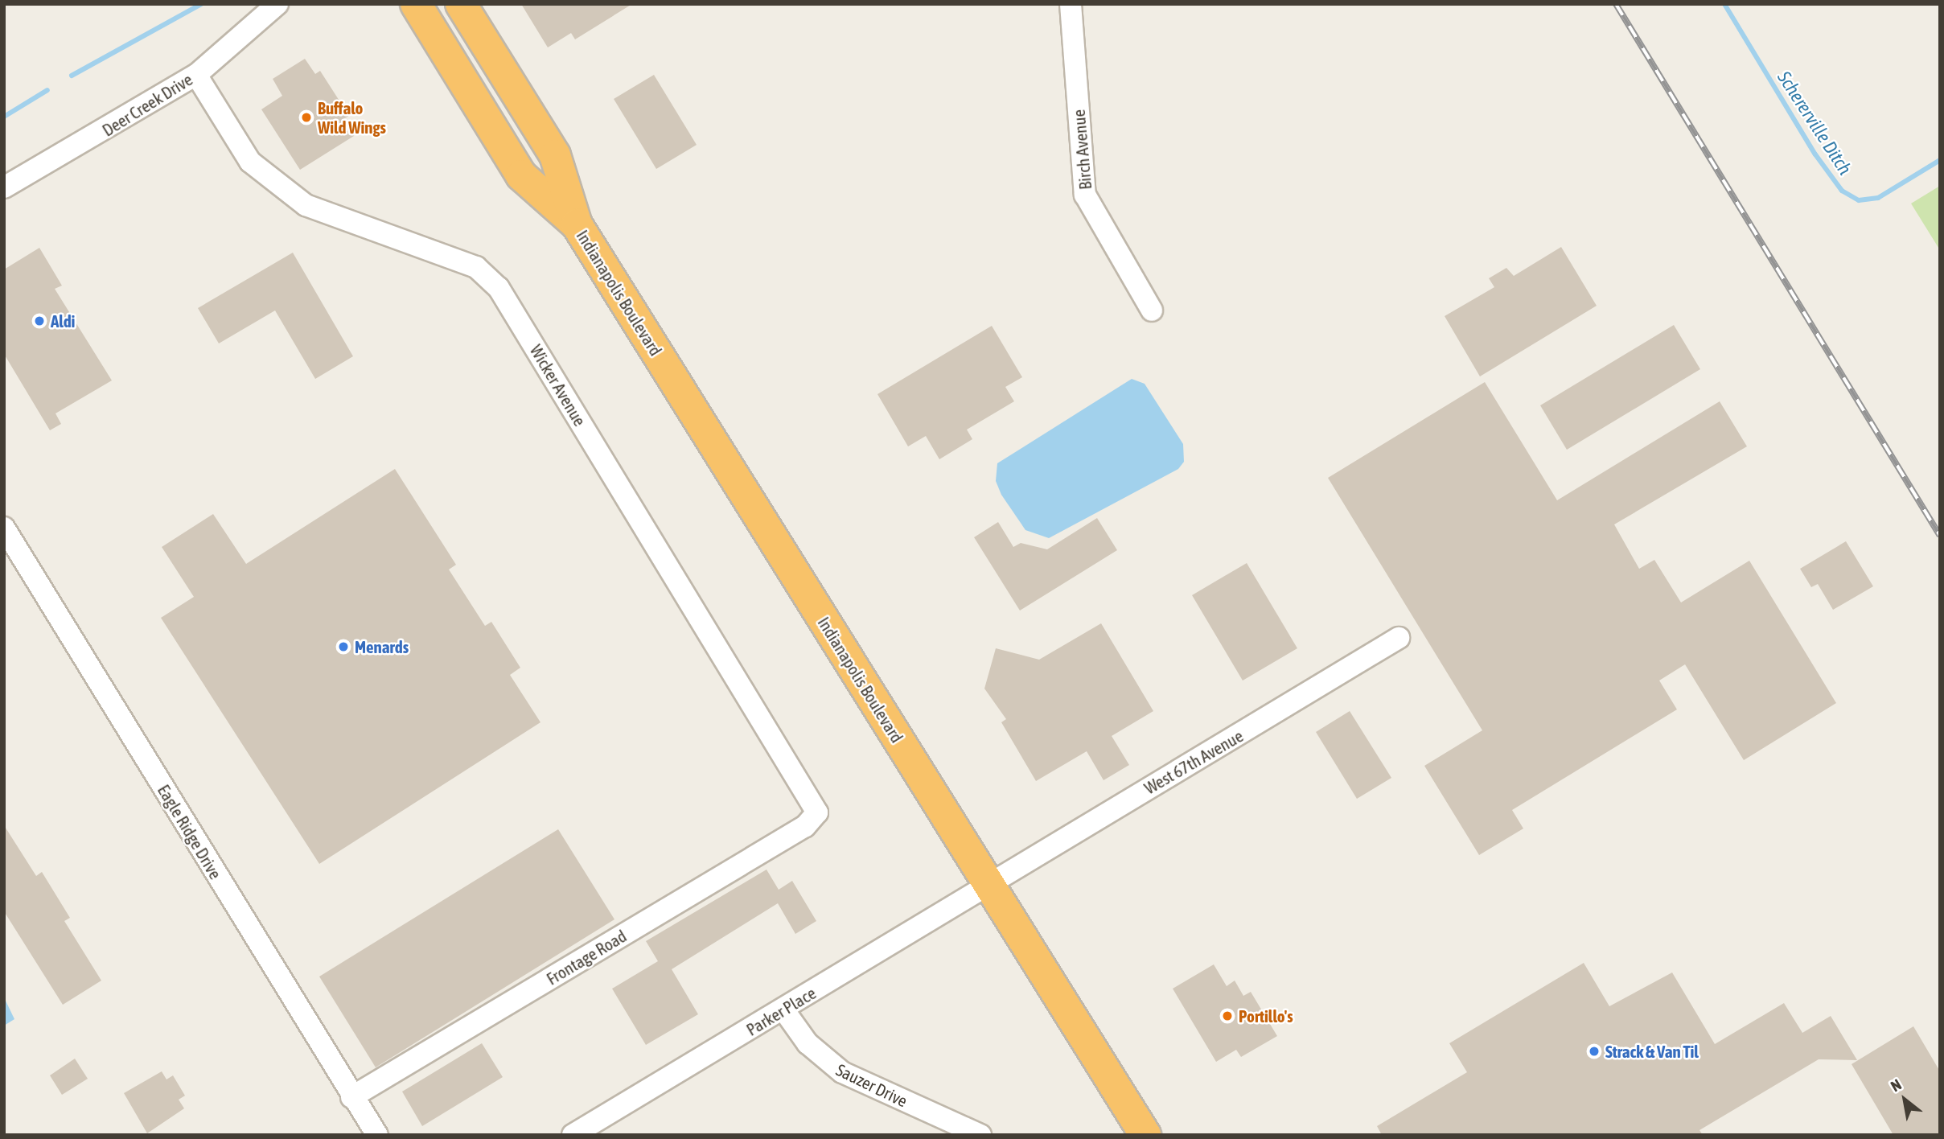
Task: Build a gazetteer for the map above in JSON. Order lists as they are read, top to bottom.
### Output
{
  "streets": {
    "highway": ["Indianapolis Boulevard"],
    "street": [
      "Deer Creek Drive",
      "Birch Avenue",
      "Wicker Avenue",
      "West 67th Avenue",
      "Eagle Ridge Drive",
      "Frontage Road",
      "Parker Place",
      "Sauzer Drive"
    ]
  },
  "crossings": [
    ["Deer Creek Drive", "Wicker Avenue"],
    ["Indianapolis Boulevard", "West 67th Avenue"],
    ["Indianapolis Boulevard", "Parker Place"],
    ["Wicker Avenue", "Frontage Road"],
    ["West 67th Avenue", "Parker Place"],
    ["Eagle Ridge Drive", "Frontage Road"],
    ["Parker Place", "Sauzer Drive"]
  ],
  "water": ["Schererville Ditch"],
  "places": [
    "Buffalo Wild Wings",
    "Aldi",
    "Menards",
    "Portillo's",
    "Strack & Van Til"
  ],
  "north": "top left"
}
